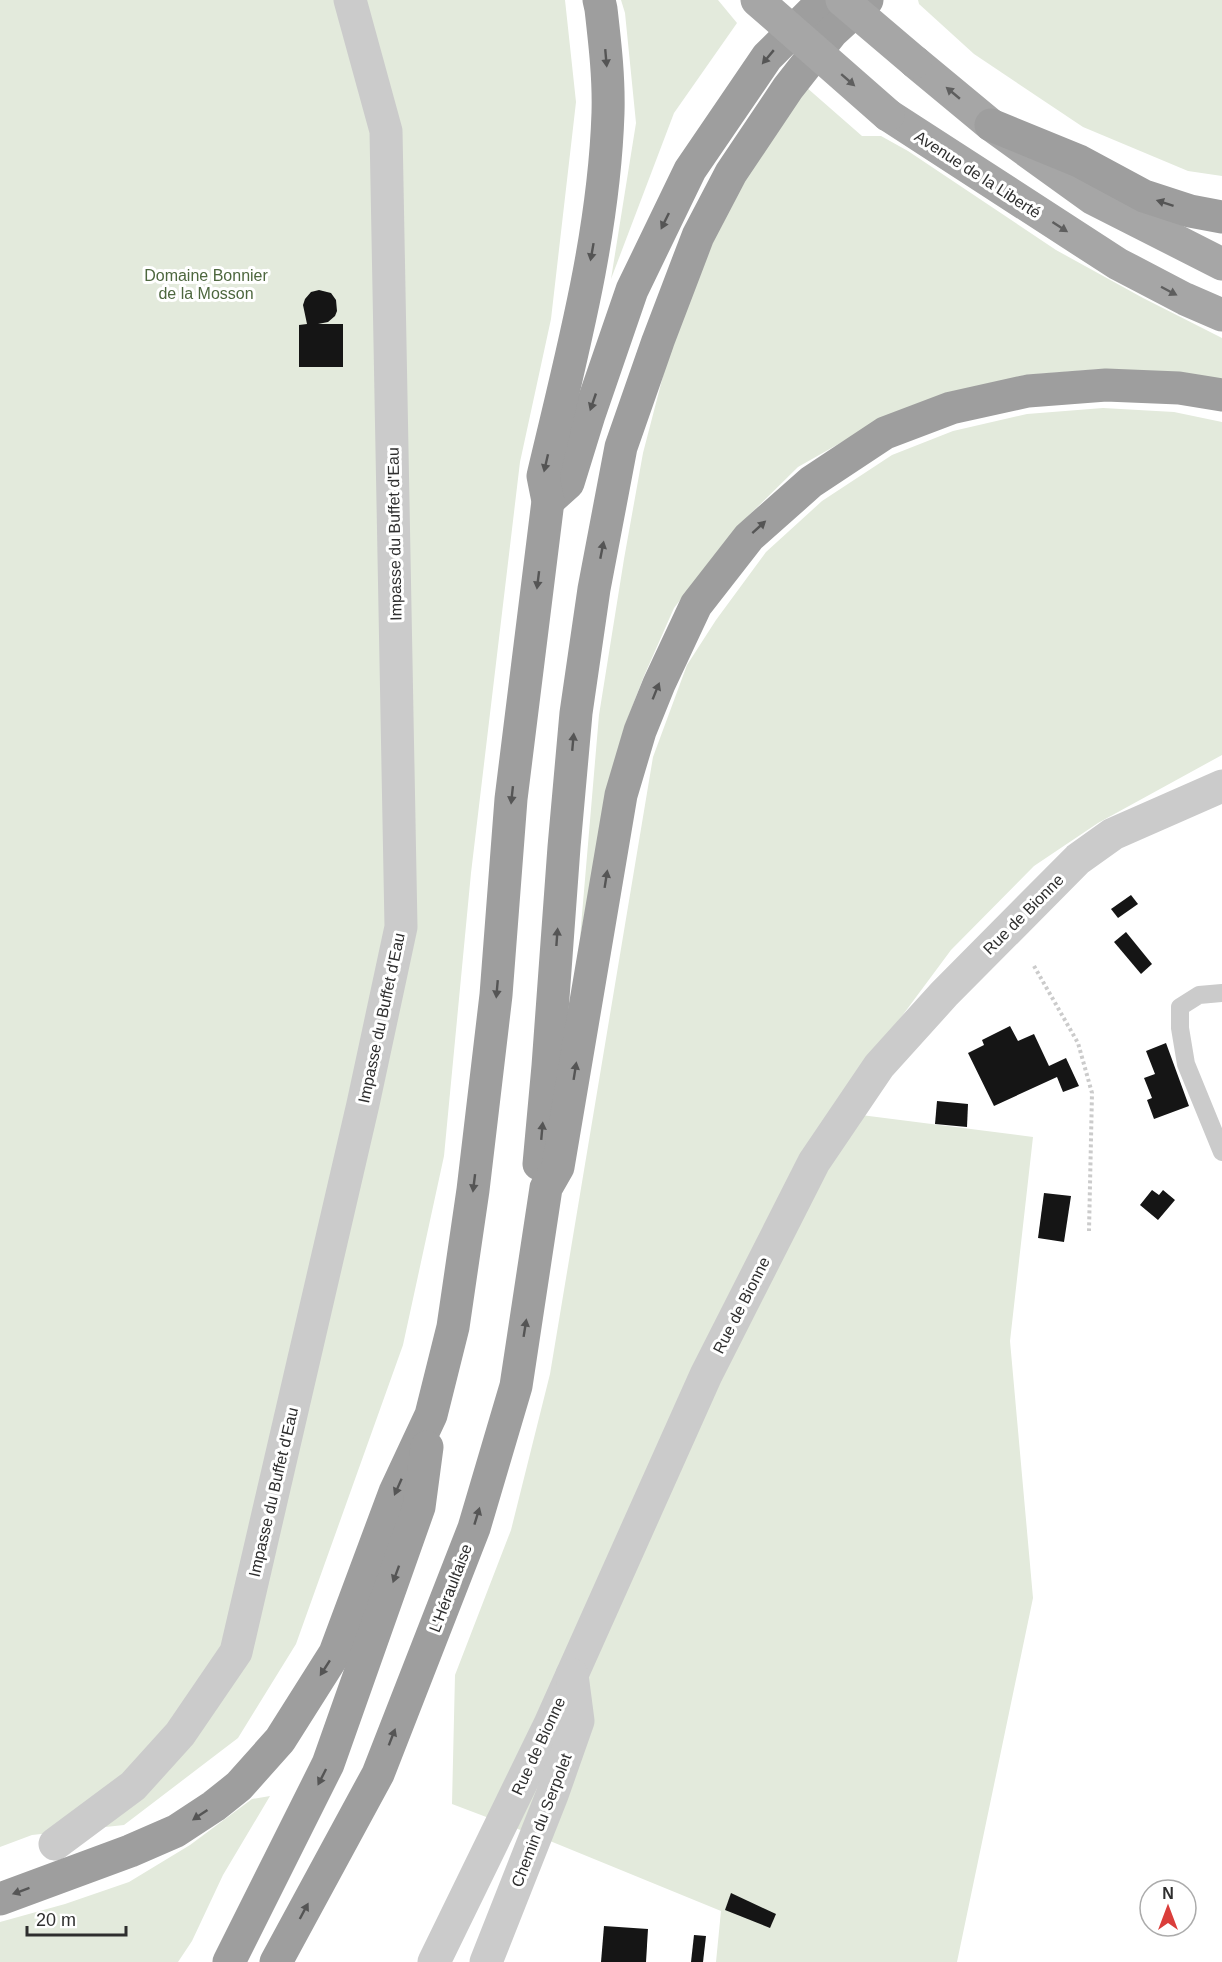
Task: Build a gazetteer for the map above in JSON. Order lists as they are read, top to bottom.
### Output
{
  "streets": {
    "highway": ["L'Héraultaise"],
    "main road": ["Avenue de la Liberté"],
    "street": ["Impasse du Buffet d'Eau", "Rue de Bionne", "Chemin du Serpolet"]
  },
  "crossings": [
    ["Rue de Bionne", "Chemin du Serpolet"]
  ],
  "parks": ["Domaine Bonnier de la Mosson"],
  "scale_bar": "20 m",
  "north": "top"
}
